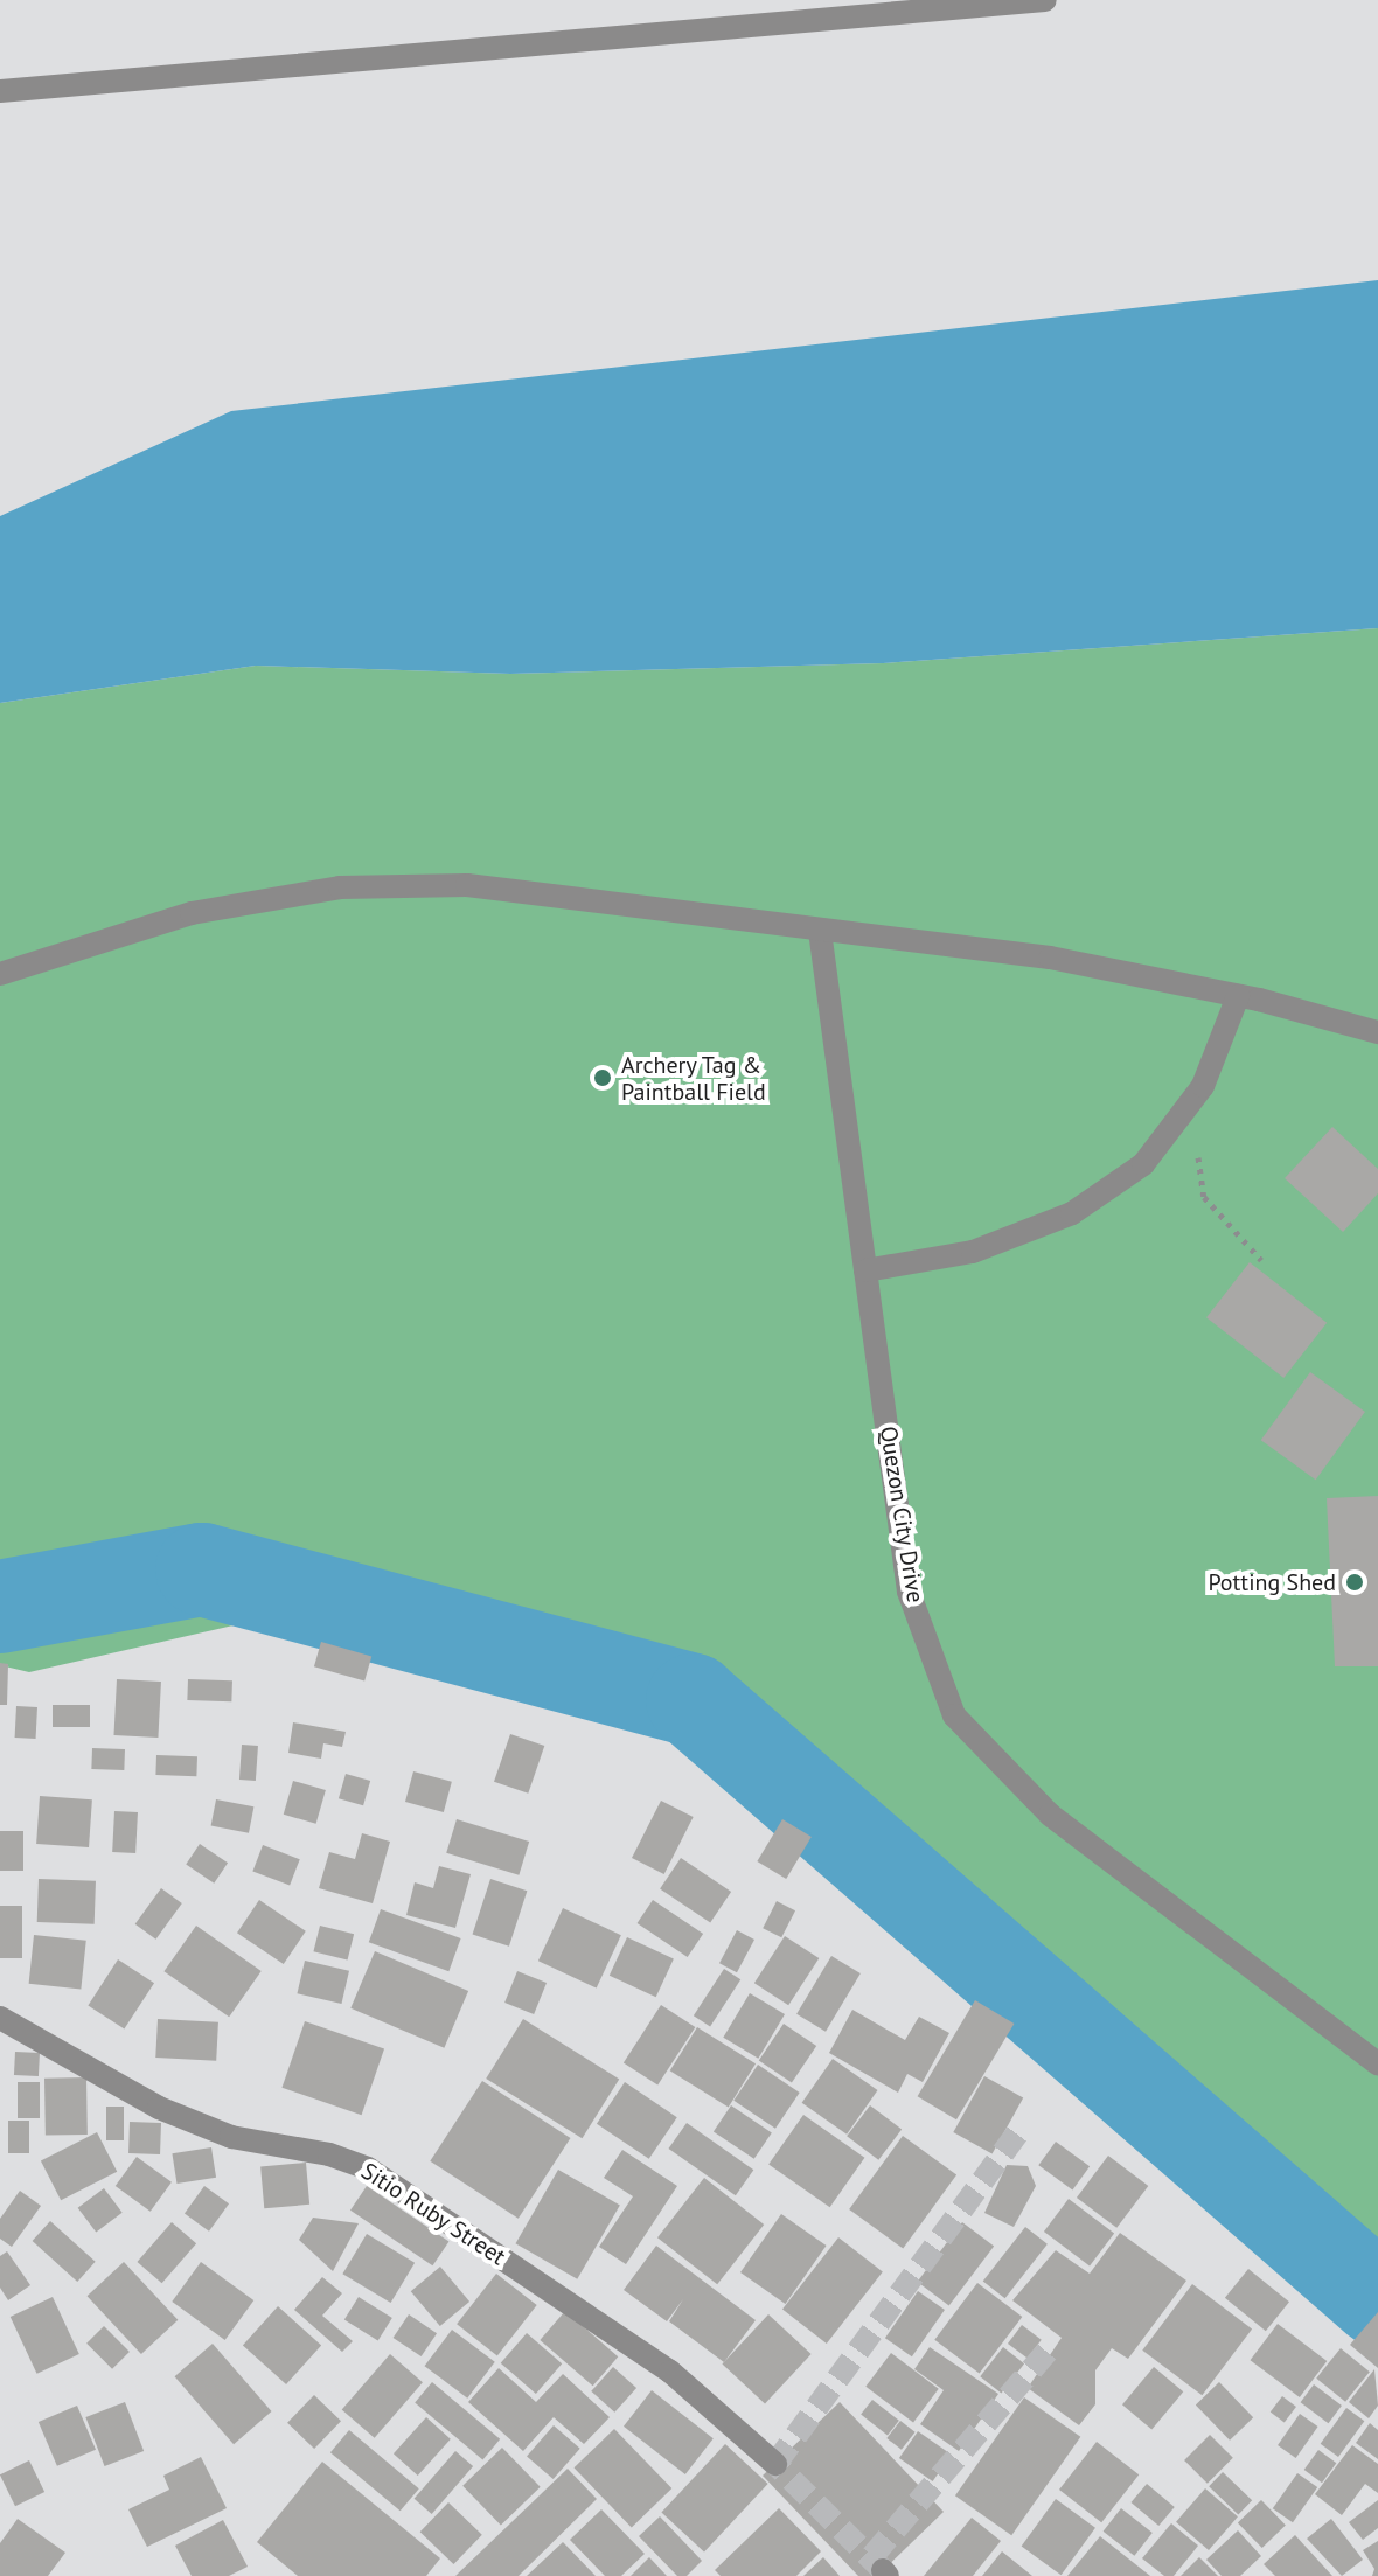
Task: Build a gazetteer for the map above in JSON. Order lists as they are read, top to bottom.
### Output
{
  "streets": {
    "street": ["Quezon City Drive", "Sitio Ruby Street"]
  },
  "places": ["Archery Tag & Paintball Field", "Potting Shed"]
}
